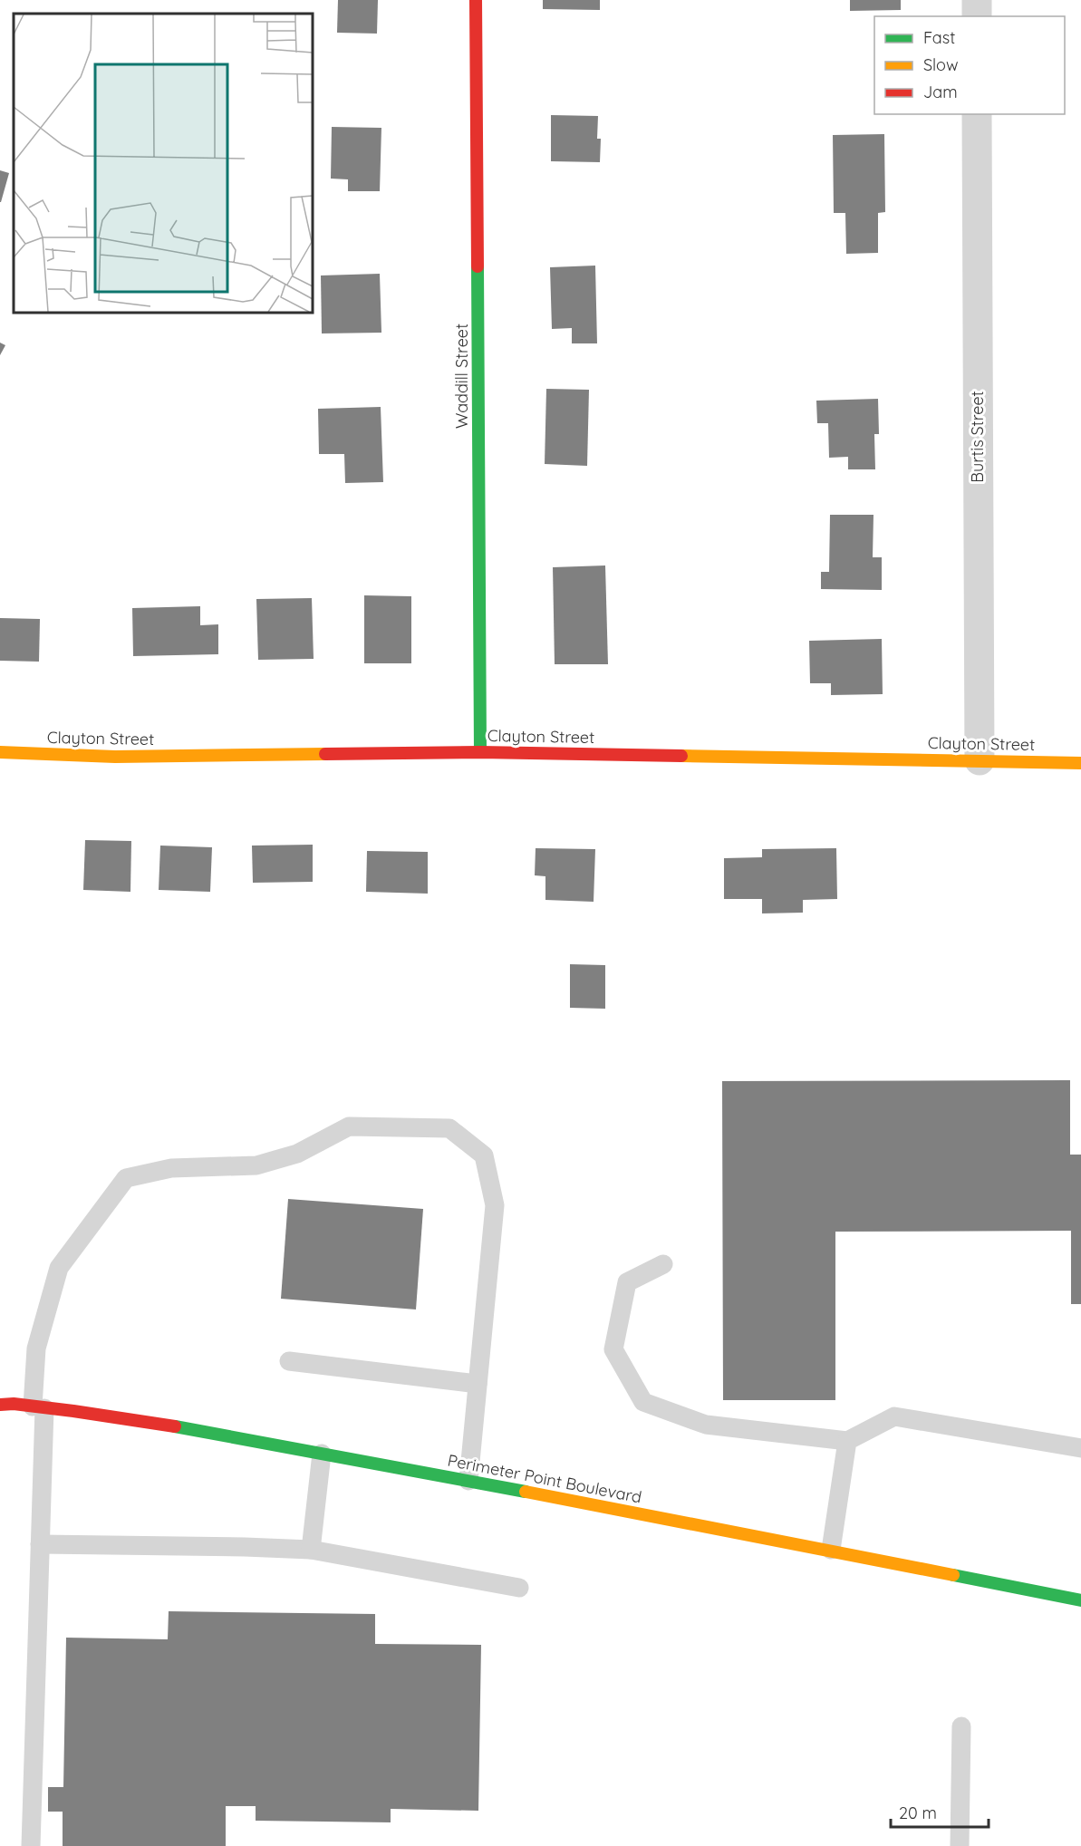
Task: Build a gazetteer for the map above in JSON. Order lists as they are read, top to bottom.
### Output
{
  "streets": {
    "street": [
      "Waddill Street",
      "Burtis Street",
      "Clayton Street",
      "Perimeter Point Boulevard"
    ]
  },
  "crossings": [
    ["Waddill Street", "Clayton Street"],
    ["Burtis Street", "Clayton Street"]
  ],
  "legend": ["Fast", "Slow", "Jam"],
  "scale_bar": "20 m"
}
